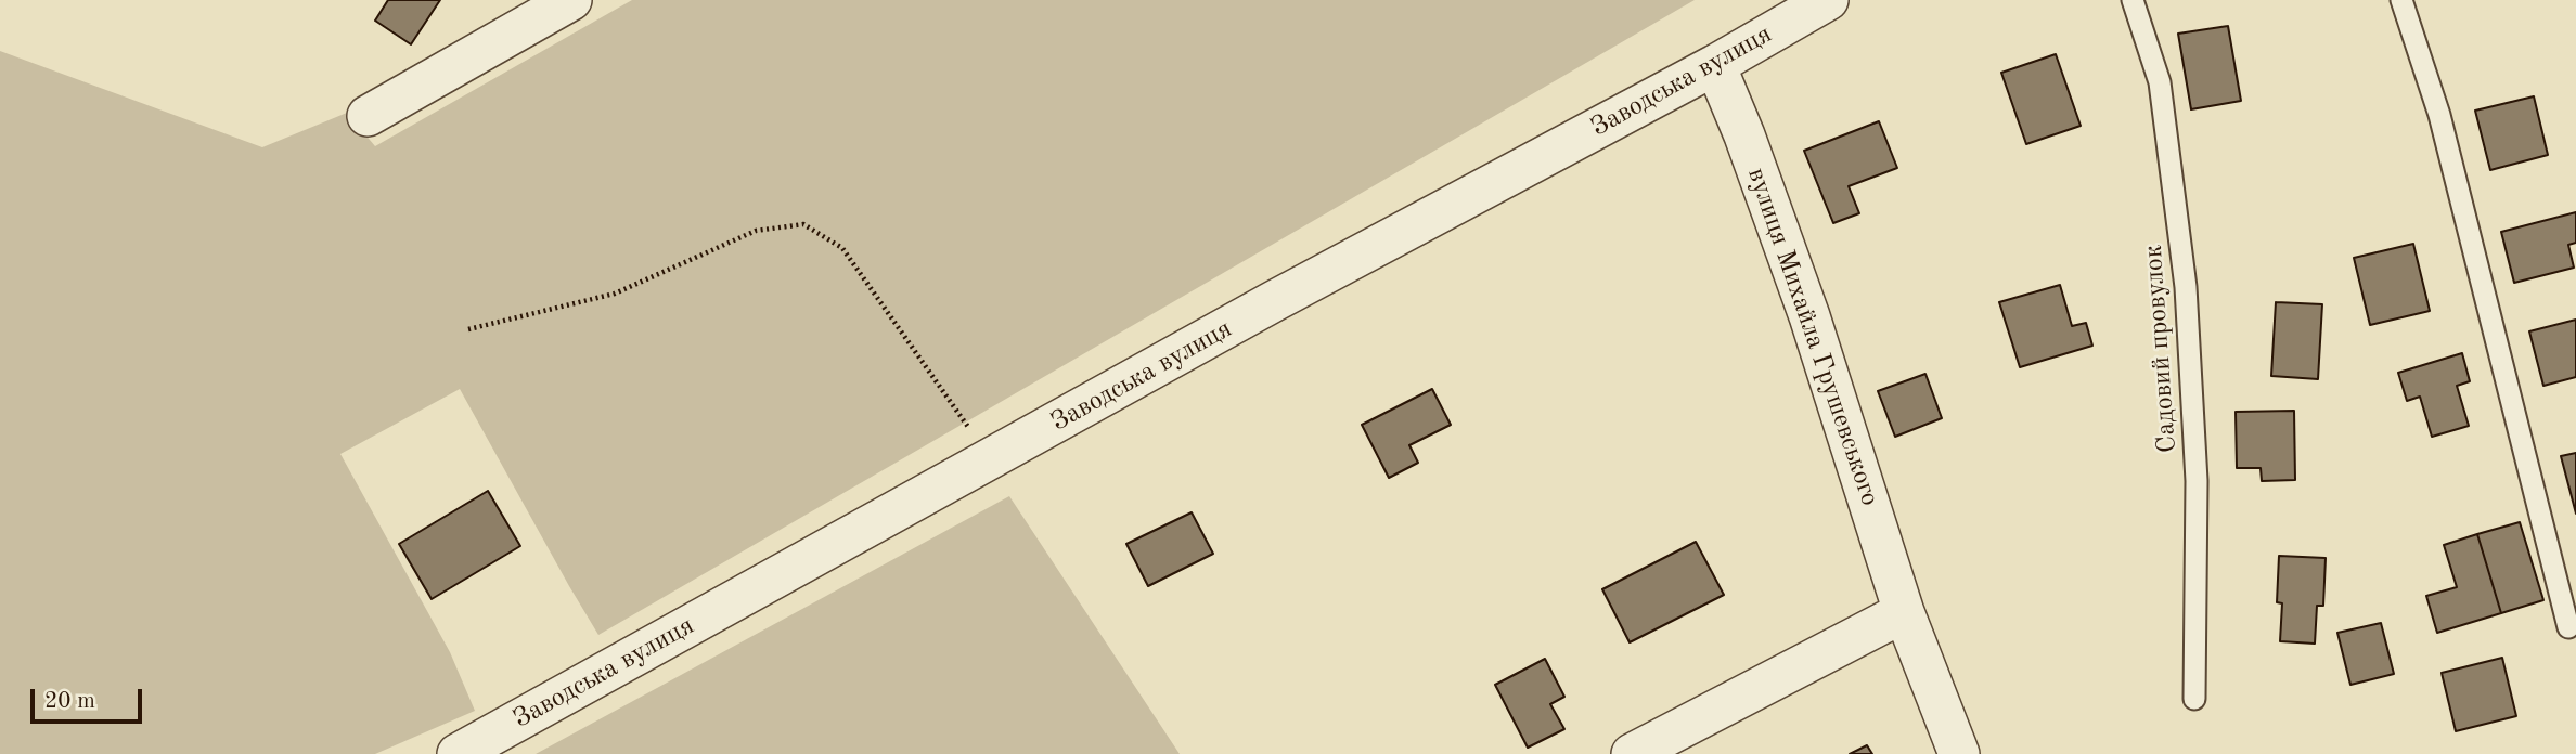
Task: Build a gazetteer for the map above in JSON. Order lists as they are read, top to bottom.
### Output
{
  "streets": {
    "street": ["Заводська вулиця", "вулиця Михайла Грушевського"],
    "lane": ["Садовий провулок"]
  },
  "crossings": [
    ["Заводська вулиця", "вулиця Михайла Грушевського"]
  ],
  "scale_bar": "20 m"
}
